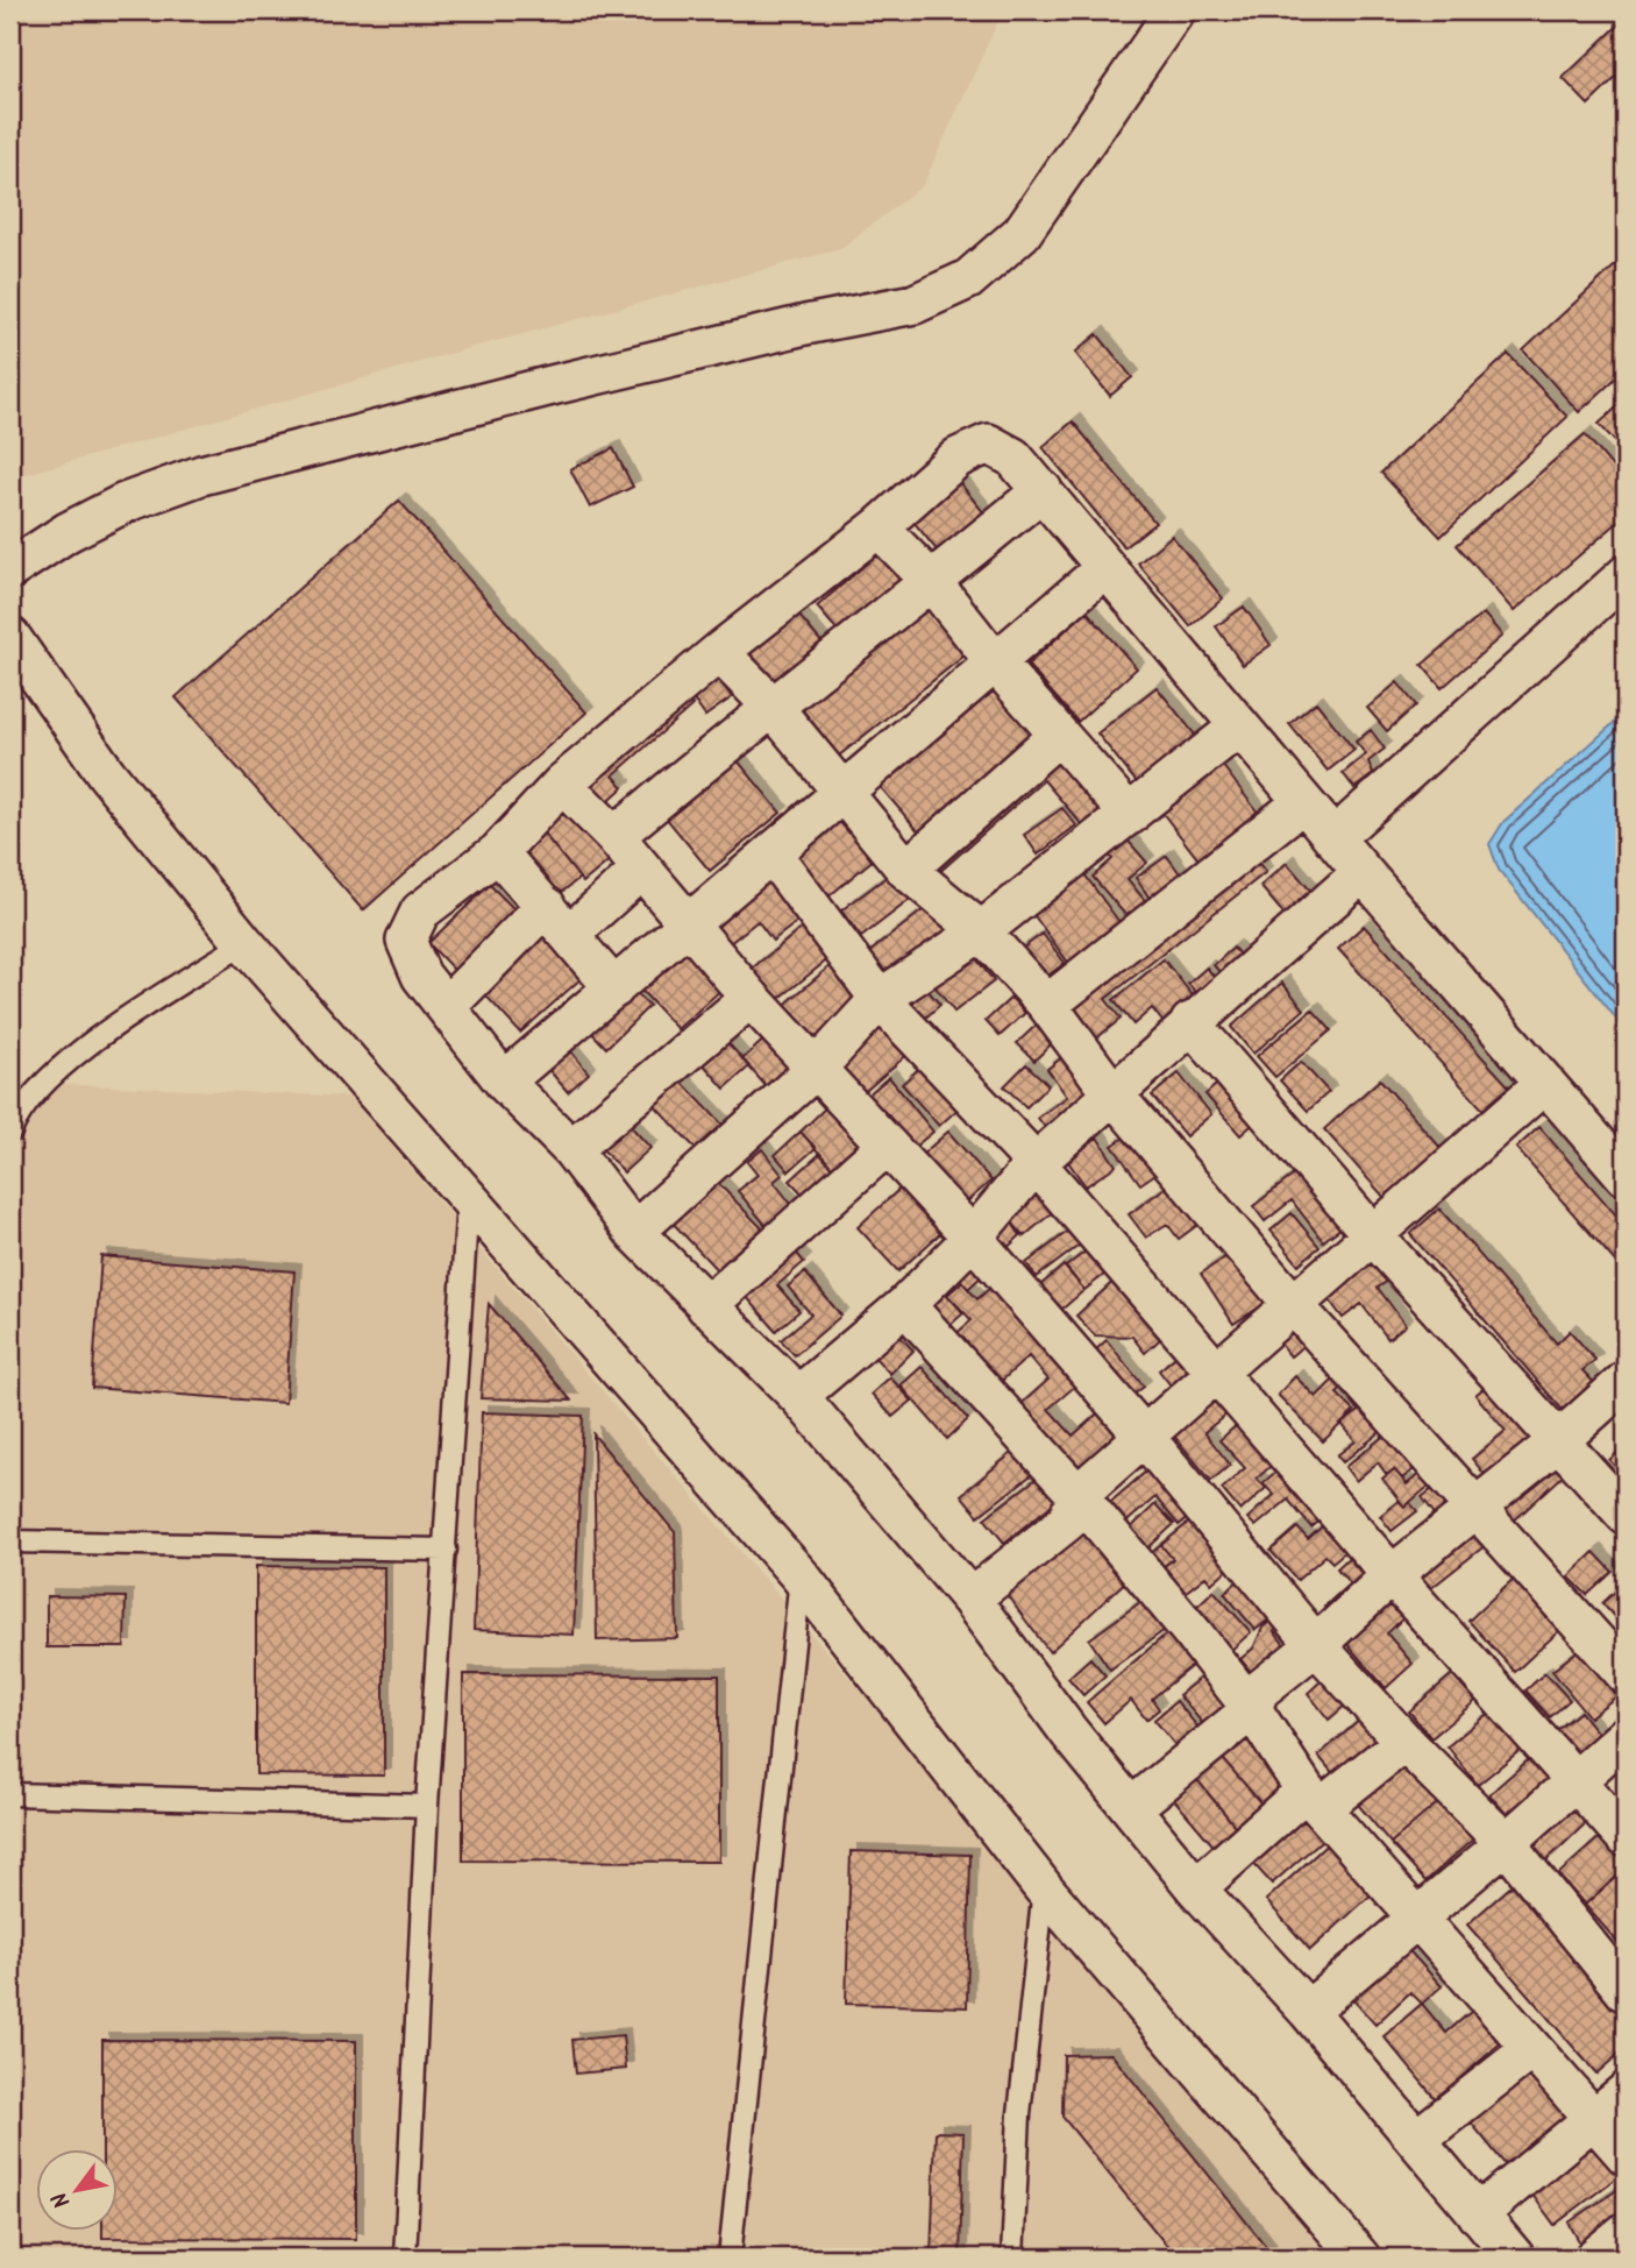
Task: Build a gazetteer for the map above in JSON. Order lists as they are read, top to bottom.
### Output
{
  "north": "bottom left"
}
